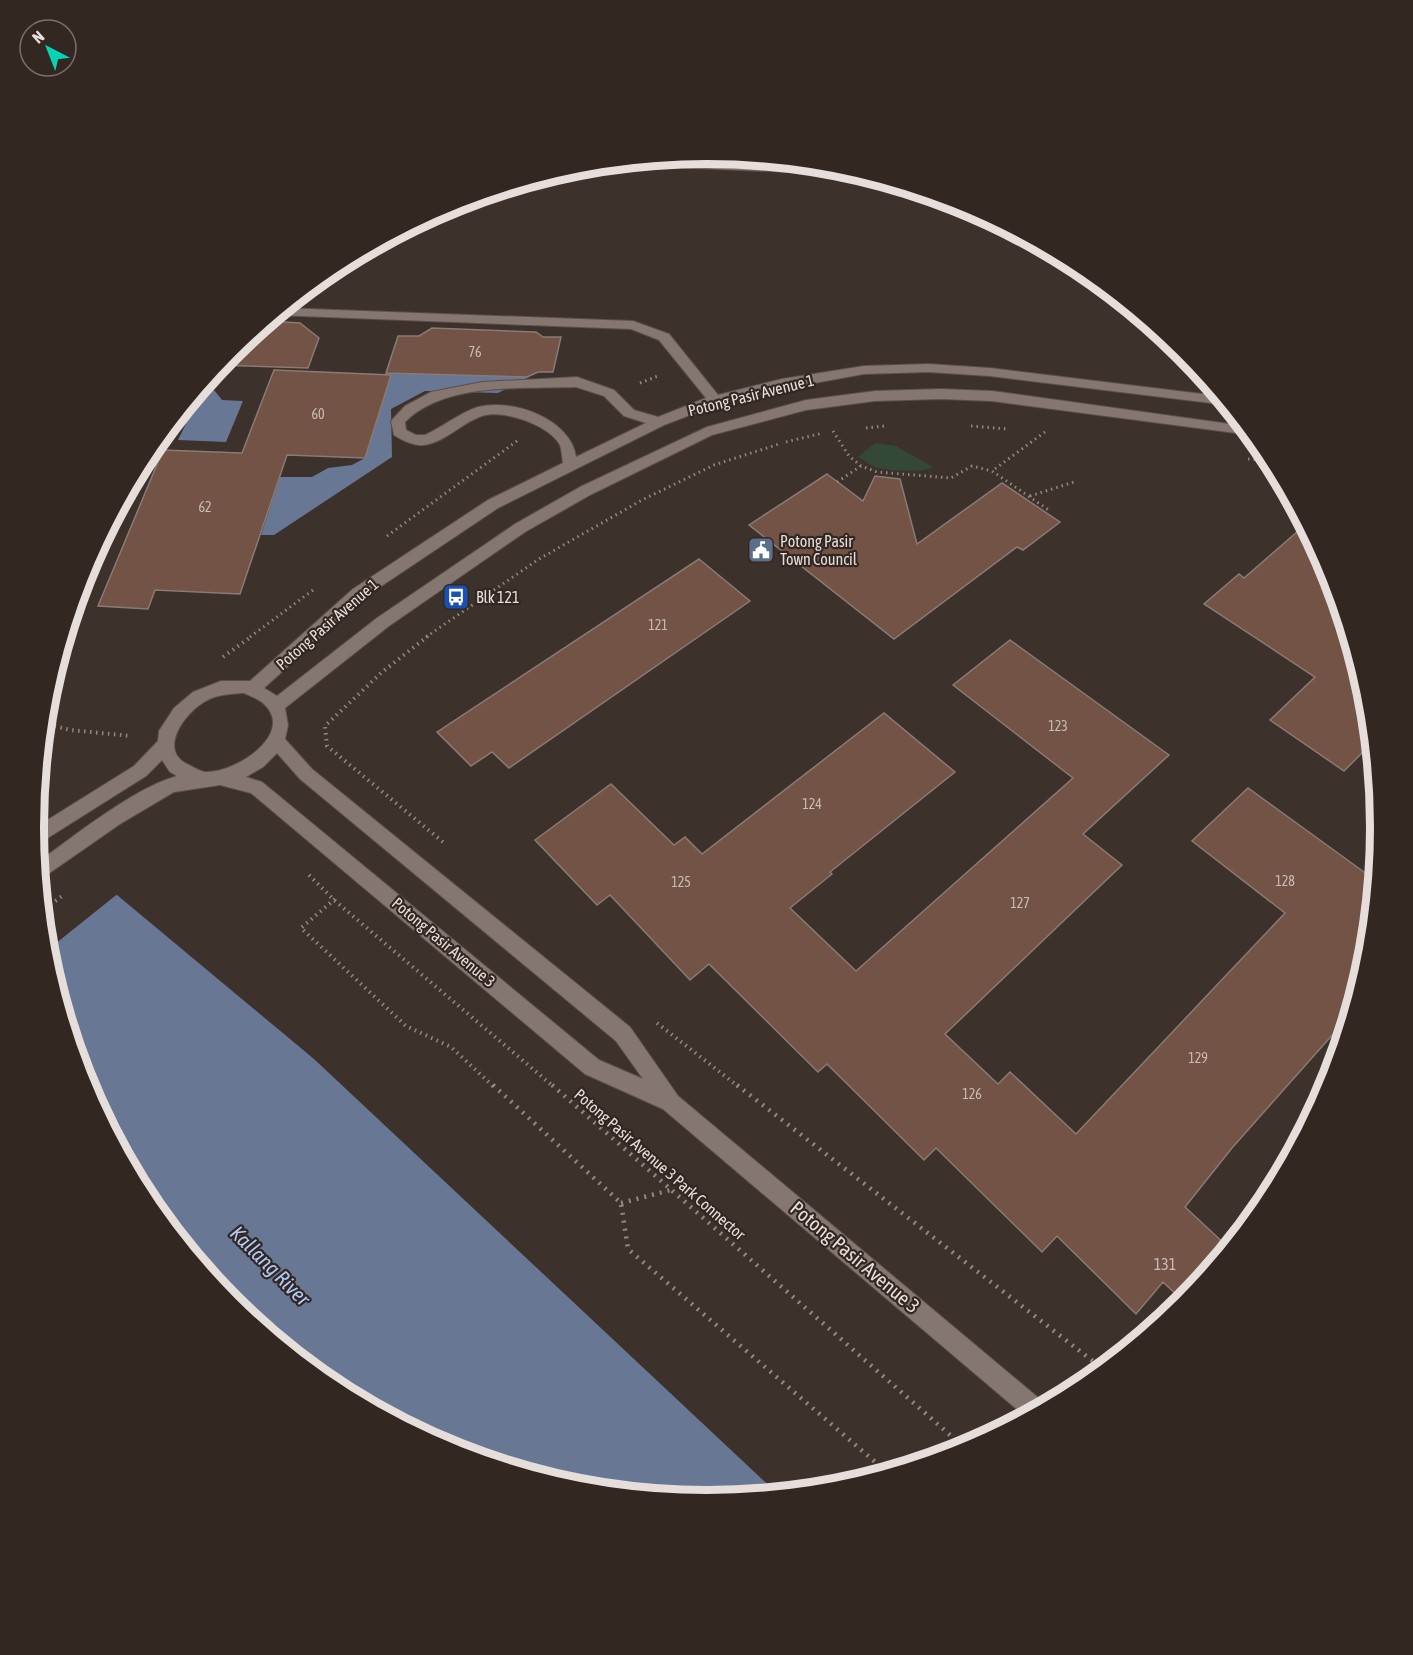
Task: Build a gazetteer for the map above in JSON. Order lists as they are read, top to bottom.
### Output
{
  "streets": {
    "street": ["Potong Pasir Avenue 1", "Potong Pasir Avenue 3"],
    "path": ["Potong Pasir Avenue 3 Park Connector"]
  },
  "crossings": [
    ["Potong Pasir Avenue 1", "Potong Pasir Avenue 3"]
  ],
  "water": ["Kallang River"],
  "places": {
    "public building": ["Potong Pasir Town Council"],
    "bus stop": ["Blk 121"]
  },
  "house_numbers": [
    "76",
    "60",
    "62",
    "121",
    "123",
    "124",
    "128",
    "125",
    "127",
    "129",
    "126",
    "131"
  ],
  "north": "top left"
}
